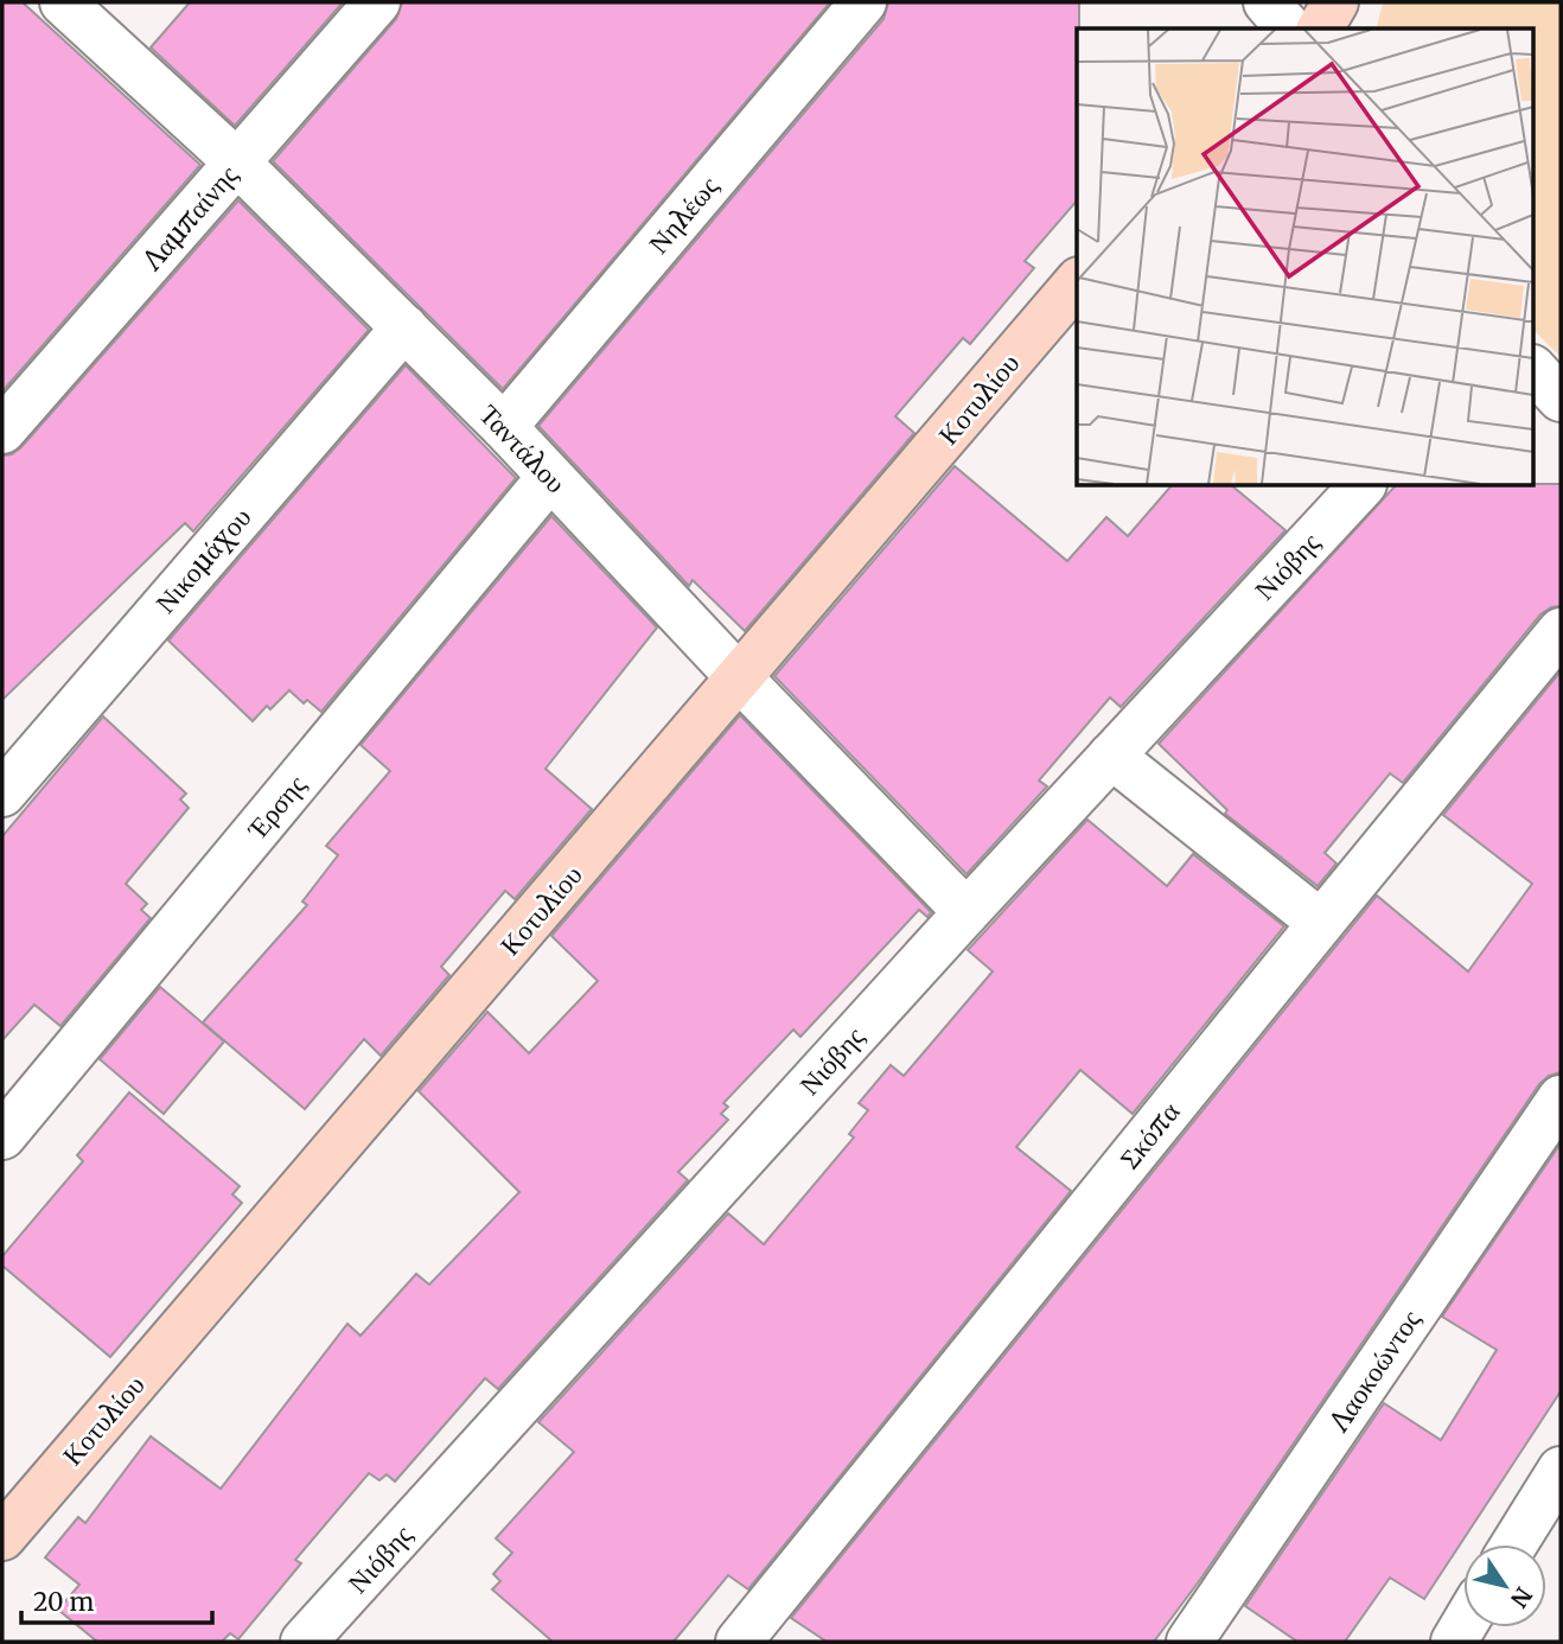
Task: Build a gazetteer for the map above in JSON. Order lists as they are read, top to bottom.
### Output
{
  "streets": {
    "street": [
      "Νηλέως",
      "Λαμπαίνης",
      "Κοτυλίου",
      "Ταντάλου",
      "Νικομάχου",
      "Νιόβης",
      "Έρσης",
      "Σκόπα",
      "Λαοκοώντος"
    ]
  },
  "crossings": [
    ["Νηλέως", "Ταντάλου"],
    ["Λαμπαίνης", "Ταντάλου"],
    ["Κοτυλίου", "Ταντάλου"],
    ["Ταντάλου", "Νικομάχου"],
    ["Ταντάλου", "Νιόβης"],
    ["Ταντάλου", "Έρσης"]
  ],
  "scale_bar": "20 m",
  "north": "bottom right"
}
